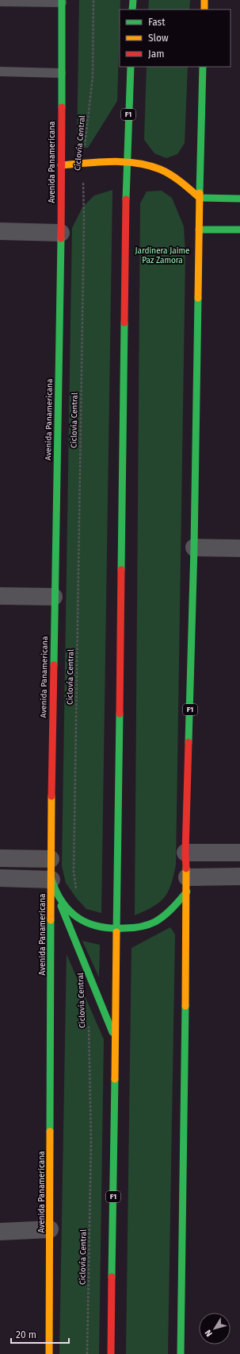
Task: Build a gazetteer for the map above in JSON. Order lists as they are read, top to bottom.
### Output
{
  "streets": {
    "main road": ["F1", "Avenida Panamericana"],
    "path": ["Ciclovía Central"]
  },
  "parks": ["Jardinera Jaime Paz Zamora"],
  "legend": ["Fast", "Slow", "Jam"],
  "scale_bar": "20 m",
  "north": "bottom left"
}
